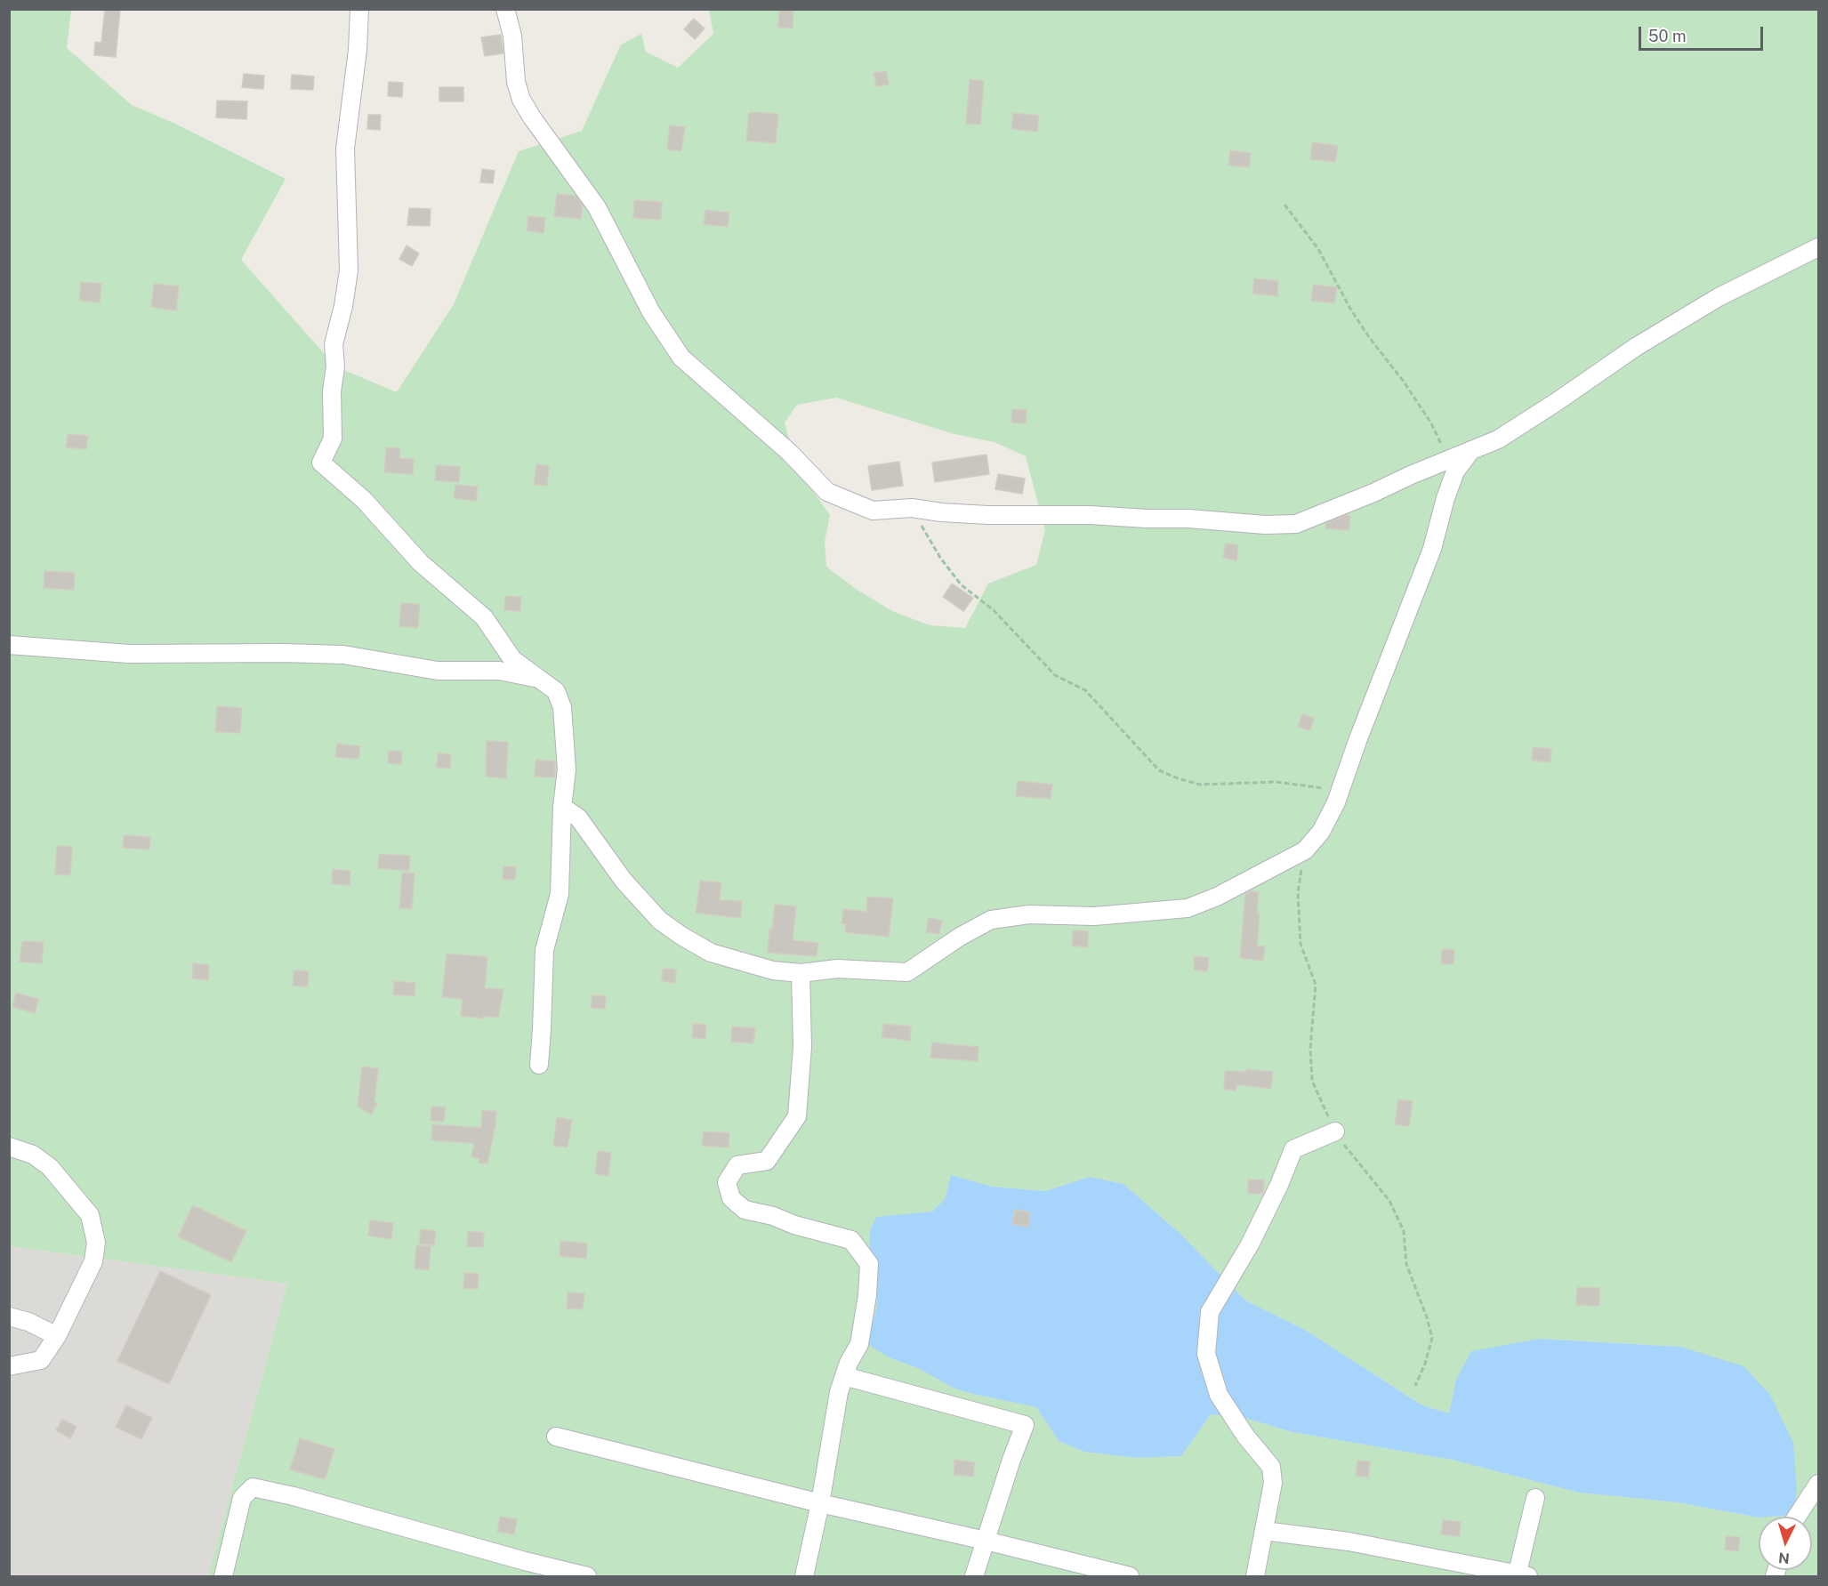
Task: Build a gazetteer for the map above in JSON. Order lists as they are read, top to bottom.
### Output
{
  "scale_bar": "50 m",
  "north": "bottom"
}
